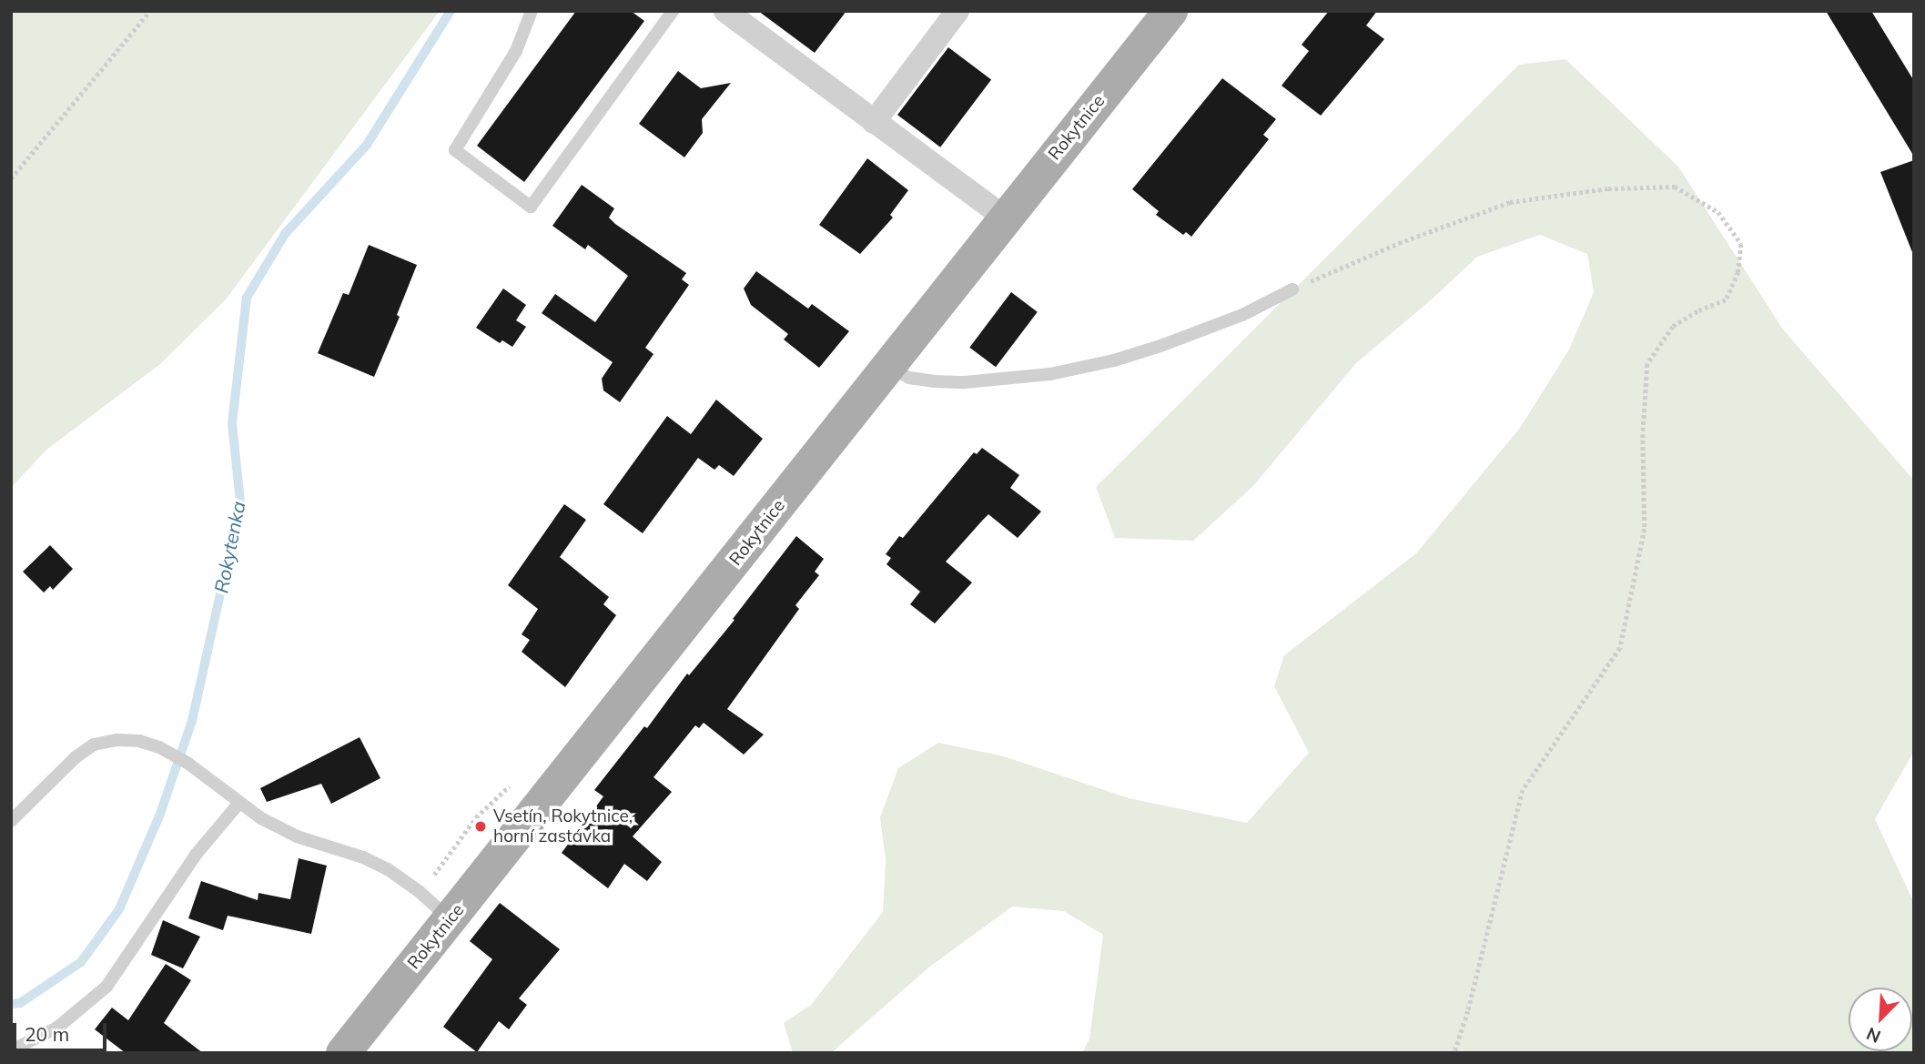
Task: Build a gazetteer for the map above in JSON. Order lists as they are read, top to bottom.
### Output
{
  "streets": {
    "main road": ["Rokytnice"]
  },
  "water": ["Rokytenka"],
  "places": ["Vsetín, Rokytnice, horní zastávka"],
  "scale_bar": "20 m",
  "north": "bottom left"
}
